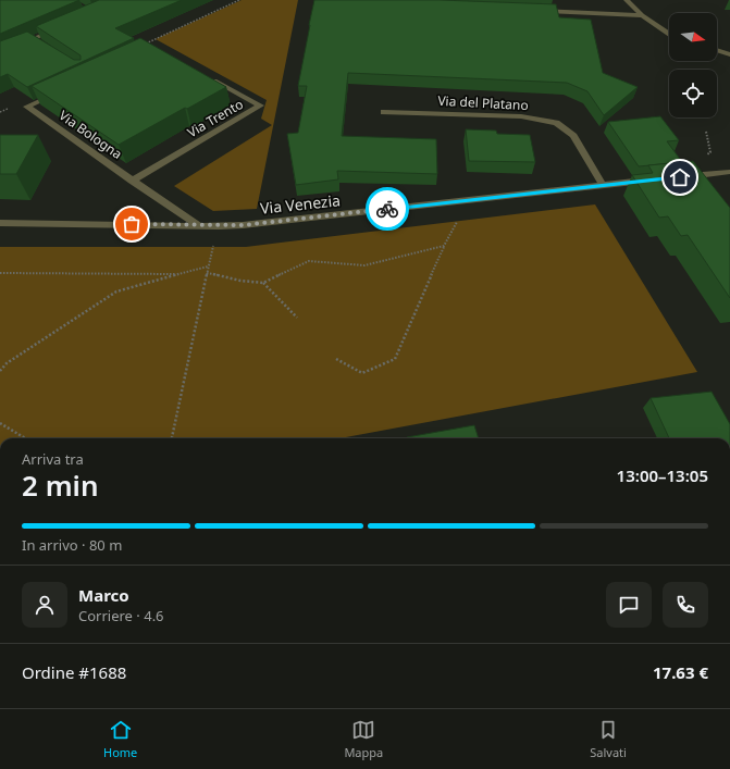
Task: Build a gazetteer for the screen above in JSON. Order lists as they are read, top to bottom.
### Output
{
  "streets": {
    "street": [
      "Via del Platano",
      "Via Trento",
      "Via Bologna",
      "Via Venezia"
    ]
  },
  "crossings": [
    ["Via del Platano", "Via Venezia"],
    ["Via Trento", "Via Bologna"],
    ["Via Bologna", "Via Venezia"]
  ],
  "north": "right",
  "page": {
    "heading": ["2 min", "Arriva tra", "13:00–13:05"],
    "panel": [
      "Marco",
      "Corriere · 4.6",
      "Ordine #1688",
      "17.63 €"
    ],
    "bar": "In arrivo · 80 m",
    "tabs": ["Home", "Mappa", "Salvati"]
  }
}
